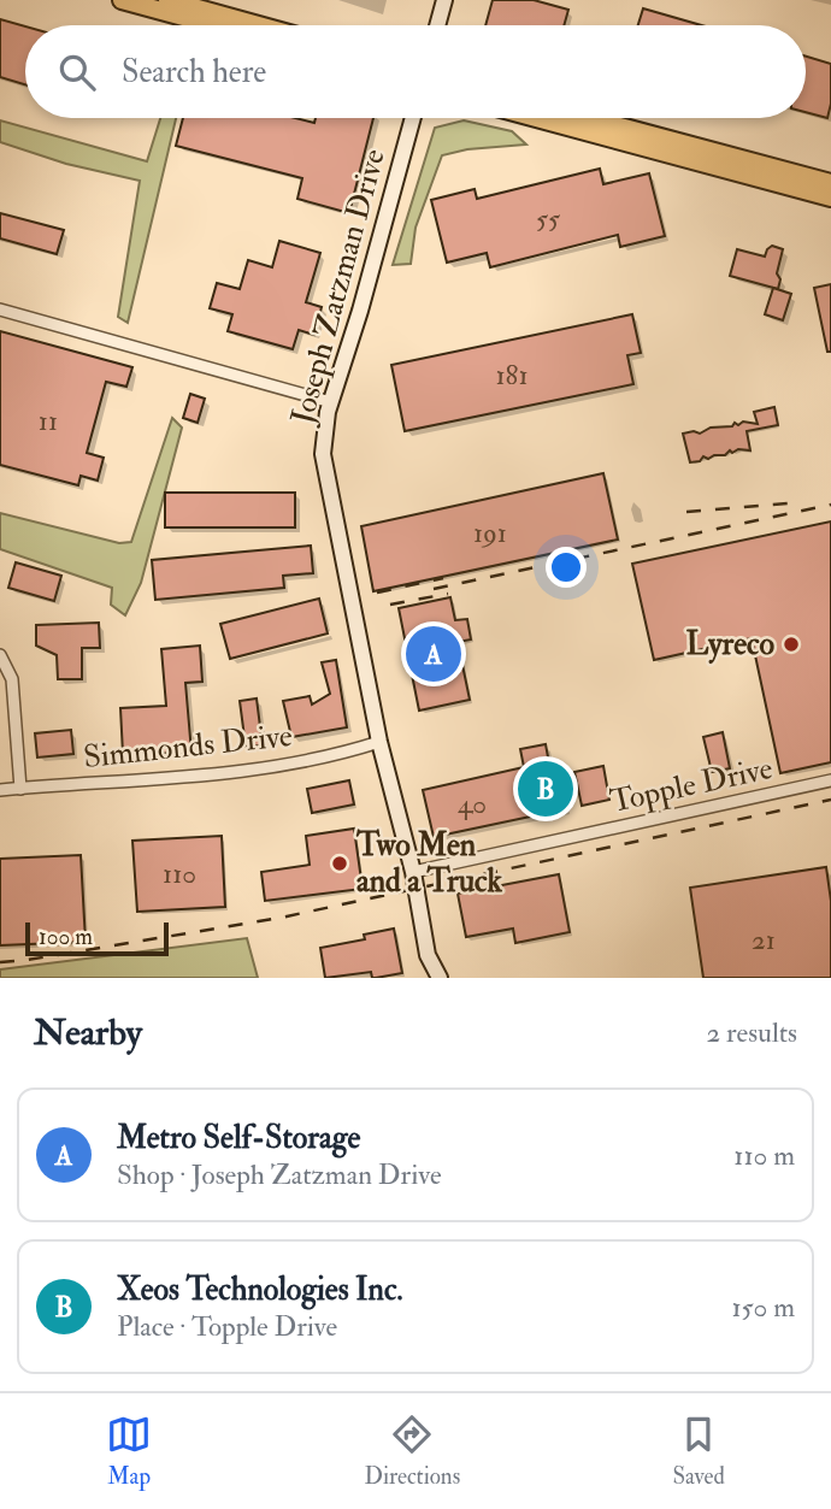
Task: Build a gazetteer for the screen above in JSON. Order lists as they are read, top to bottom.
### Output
{
  "streets": {
    "street": ["Joseph Zatzman Drive", "Simmonds Drive", "Topple Drive"]
  },
  "crossings": [
    ["Joseph Zatzman Drive", "Simmonds Drive"],
    ["Joseph Zatzman Drive", "Topple Drive"]
  ],
  "places": ["Lyreco", "Two Men and a Truck"],
  "house_numbers": [
    "55",
    "181",
    "11",
    "191",
    "40",
    "110",
    "21"
  ],
  "scale_bar": "100 m",
  "page": {
    "search": "Search here",
    "pins": ["A", "B"],
    "scale": "100 m",
    "heading": ["Nearby", "2 results"],
    "list": [
      {
        "mark": "A",
        "name": "Metro Self-Storage",
        "note": "Shop · Joseph Zatzman Drive",
        "value": "110 m"
      },
      {
        "mark": "B",
        "name": "Xeos Technologies Inc.",
        "note": "Place · Topple Drive",
        "value": "150 m"
      }
    ],
    "nav": ["Map", "Directions", "Saved"]
  }
}
